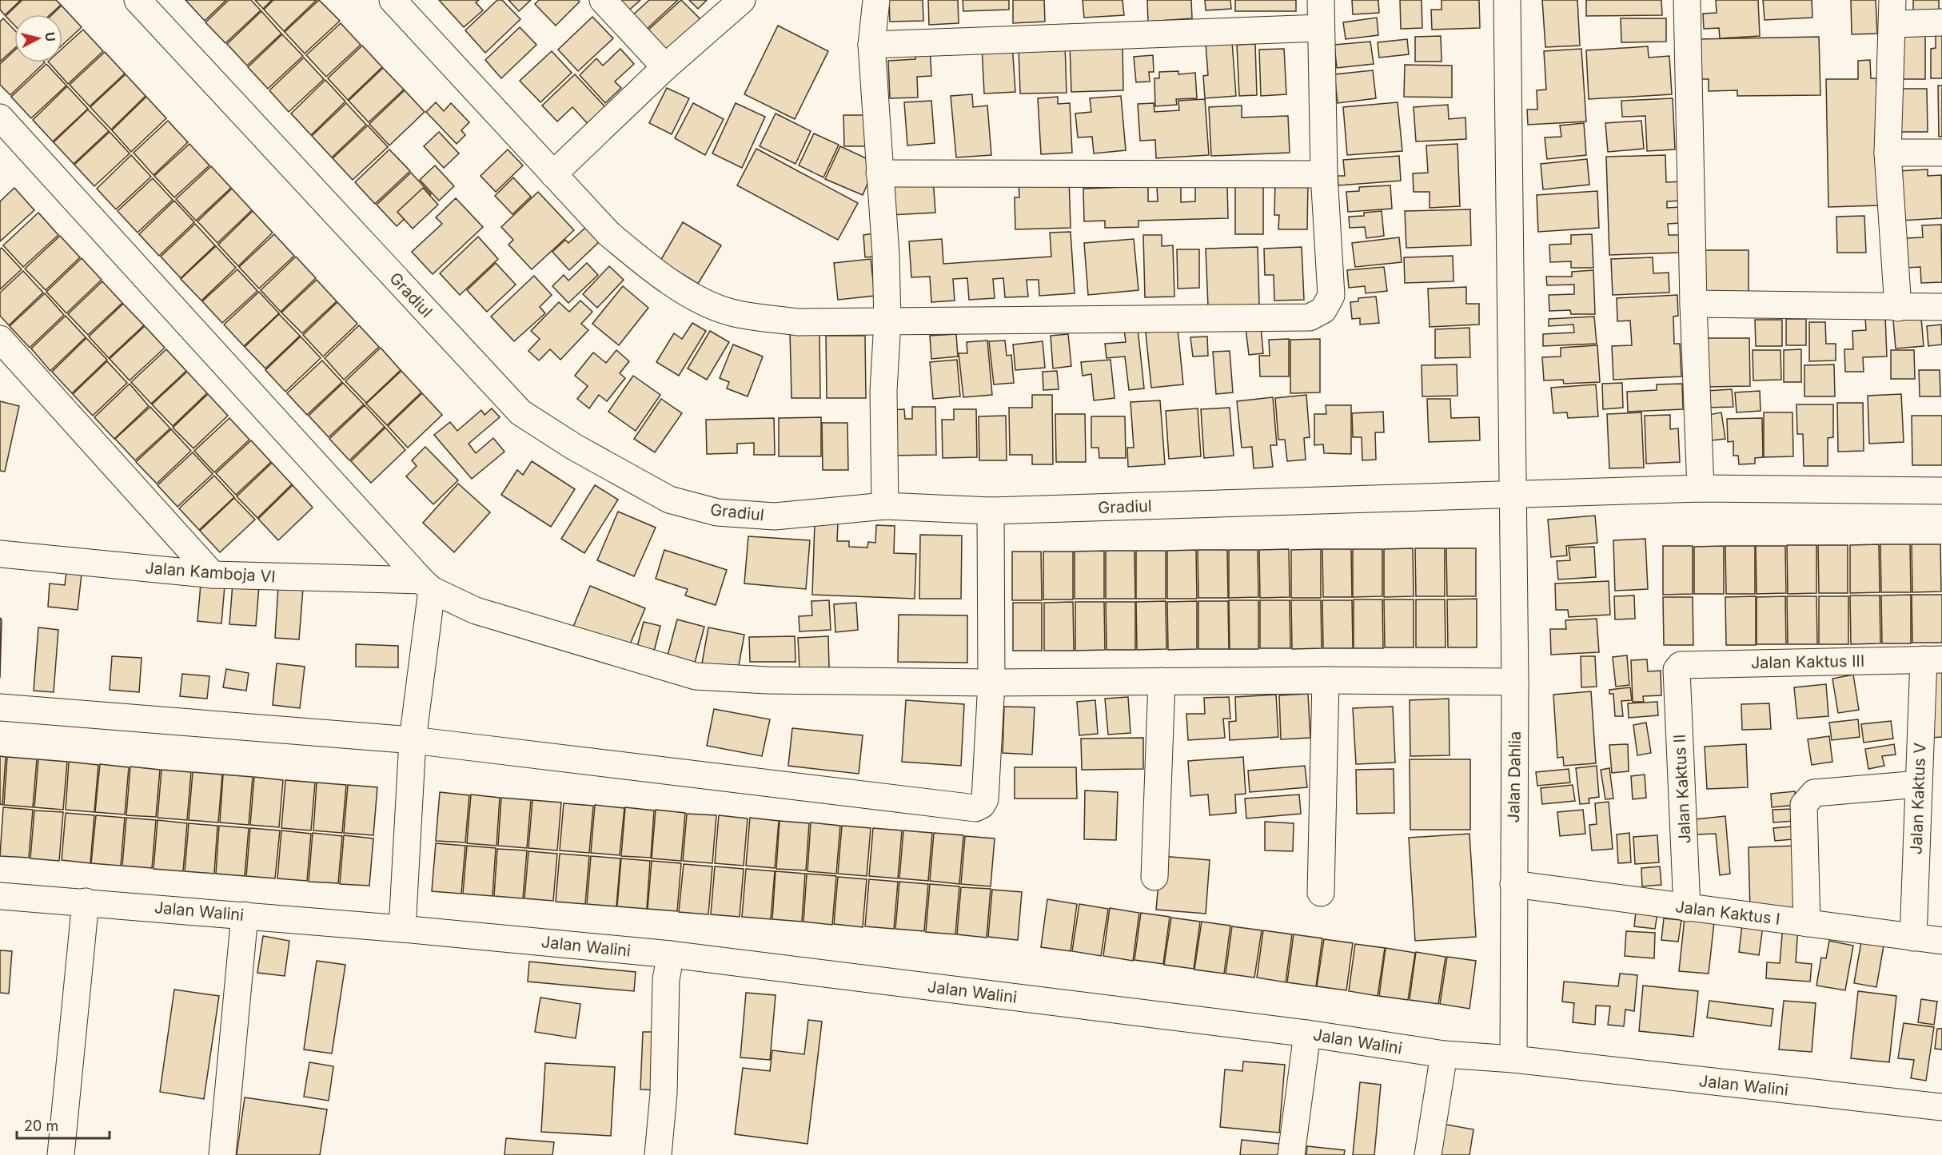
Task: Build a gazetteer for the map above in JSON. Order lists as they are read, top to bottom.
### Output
{
  "streets": {
    "street": [
      "Gradiul",
      "Jalan Kamboja VI",
      "Jalan Kaktus III",
      "Jalan Dahlia",
      "Jalan Kaktus II",
      "Jalan Kaktus V",
      "Jalan Walini",
      "Jalan Kaktus I"
    ]
  },
  "crossings": [
    ["Gradiul", "Jalan Dahlia"],
    ["Jalan Kaktus III", "Jalan Kaktus II"],
    ["Jalan Kaktus III", "Jalan Kaktus V"],
    ["Jalan Dahlia", "Jalan Walini"],
    ["Jalan Dahlia", "Jalan Kaktus I"],
    ["Jalan Kaktus II", "Jalan Kaktus I"],
    ["Jalan Kaktus V", "Jalan Kaktus I"]
  ],
  "scale_bar": "20 m",
  "north": "right"
}
